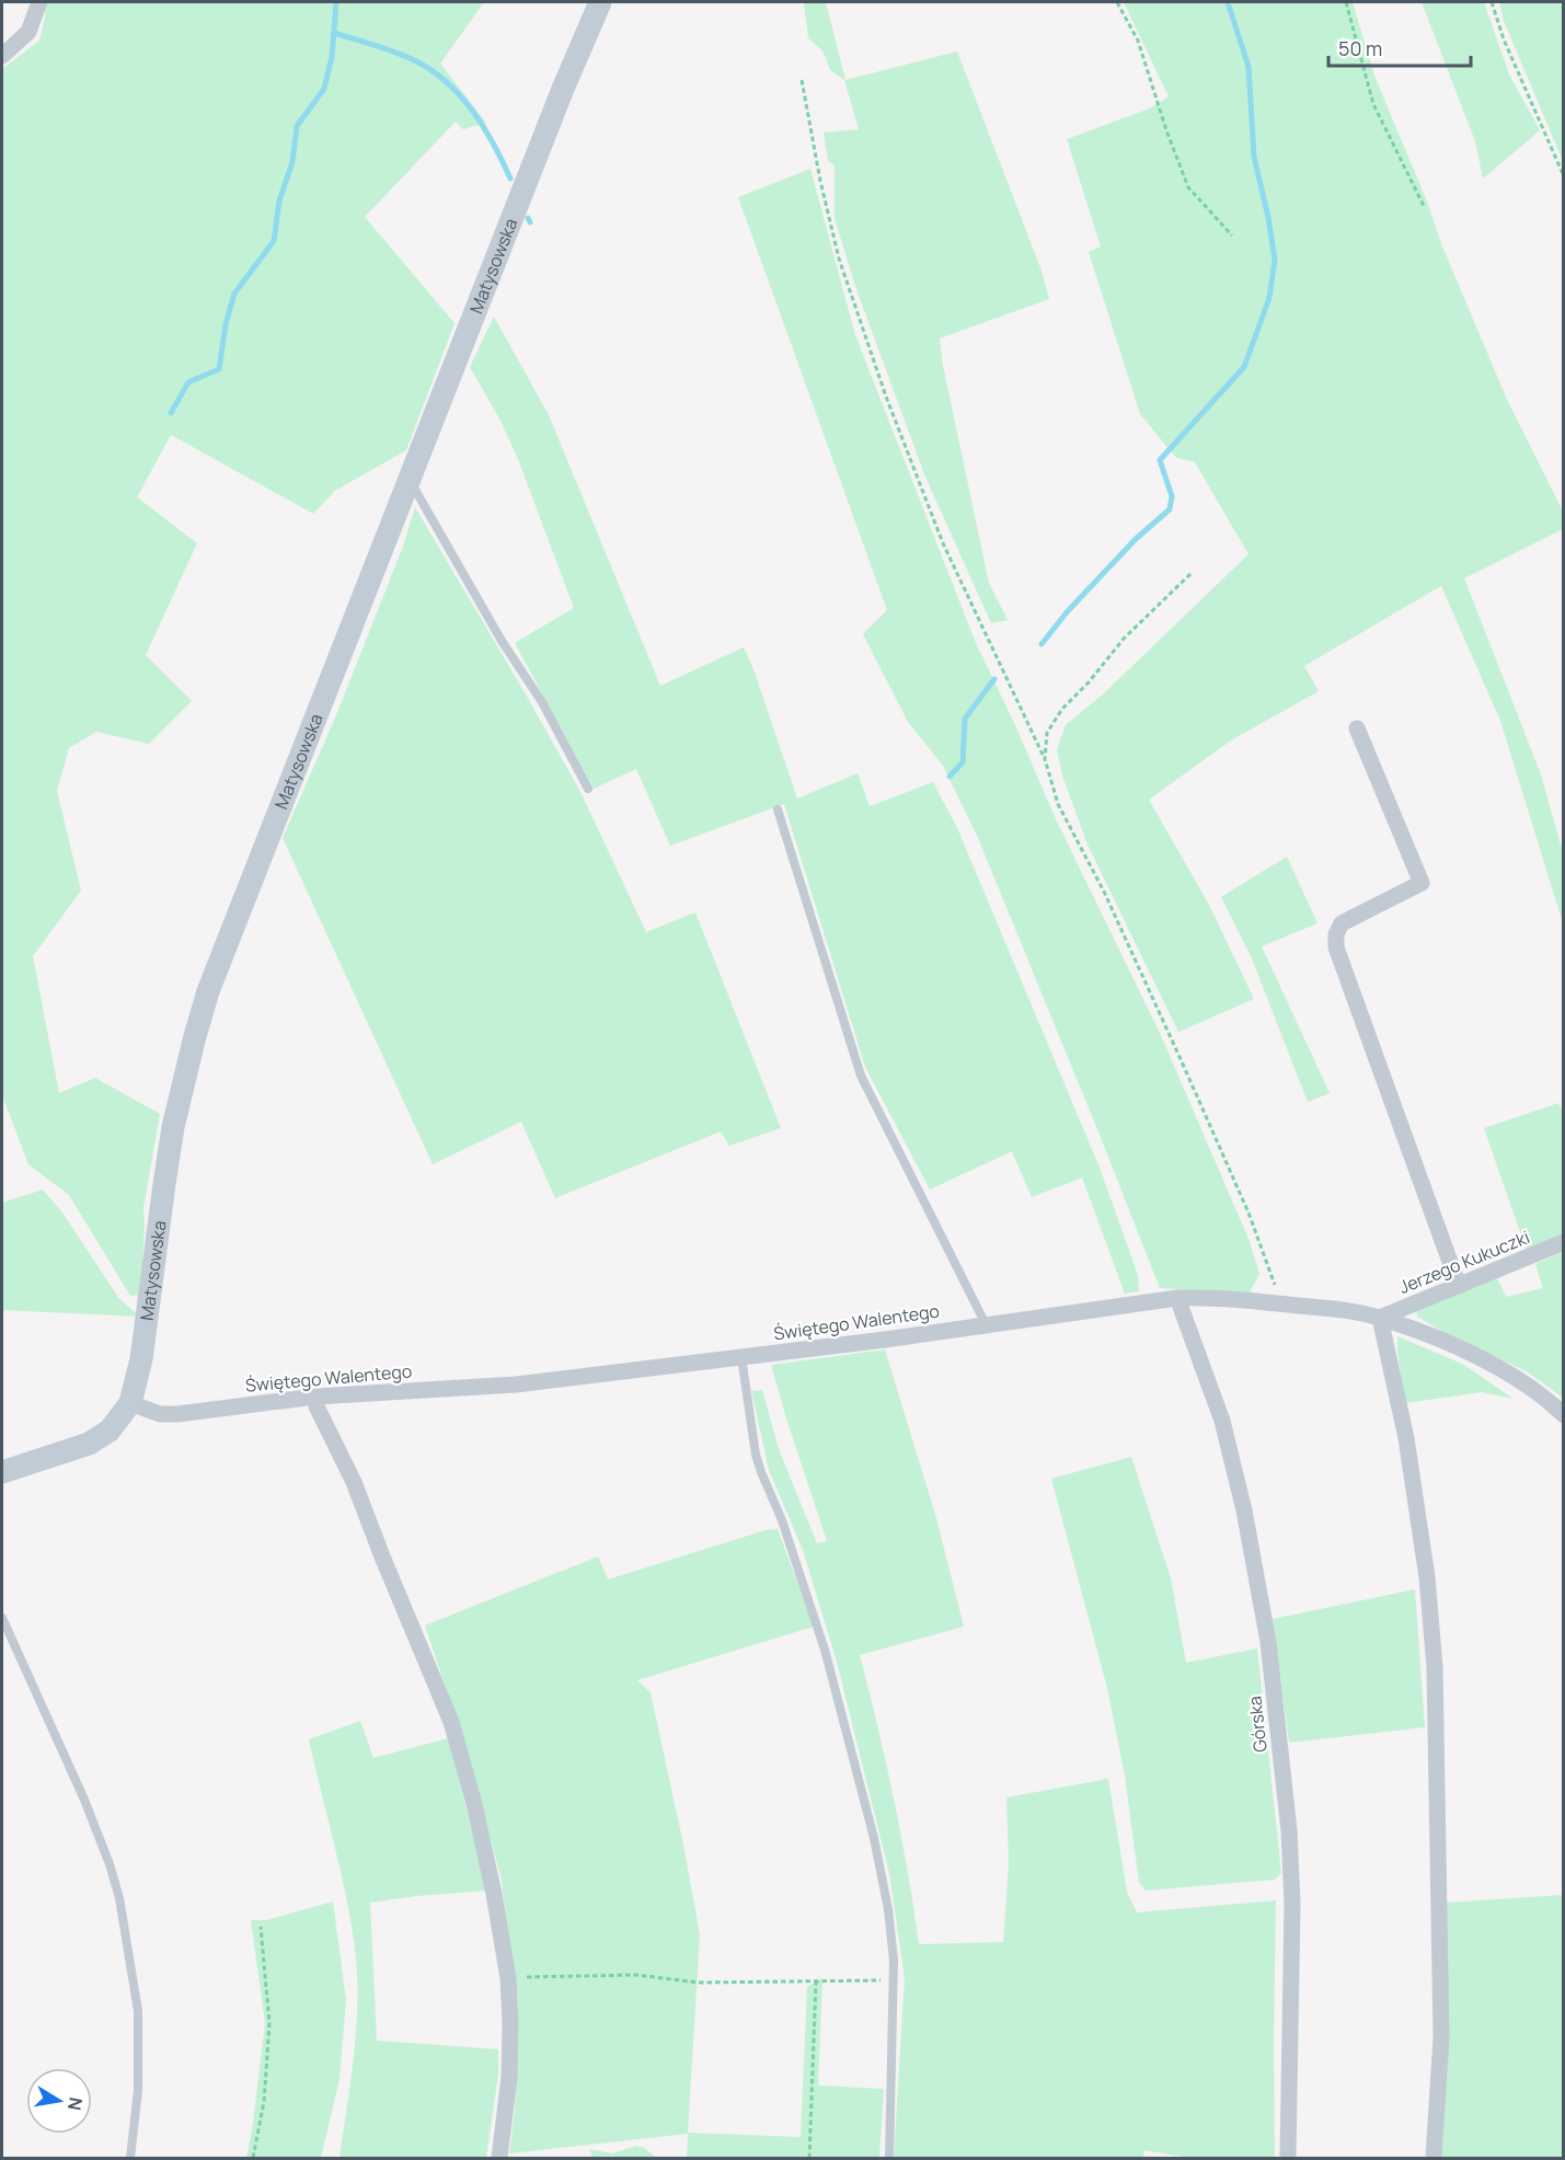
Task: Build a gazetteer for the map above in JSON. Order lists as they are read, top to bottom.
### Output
{
  "streets": {
    "street": [
      "Matysowska",
      "Jerzego Kukuczki",
      "Świętego Walentego",
      "Górska"
    ]
  },
  "crossings": [
    ["Matysowska", "Świętego Walentego"],
    ["Jerzego Kukuczki", "Świętego Walentego"],
    ["Świętego Walentego", "Górska"]
  ],
  "scale_bar": "50 m",
  "north": "right"
}
